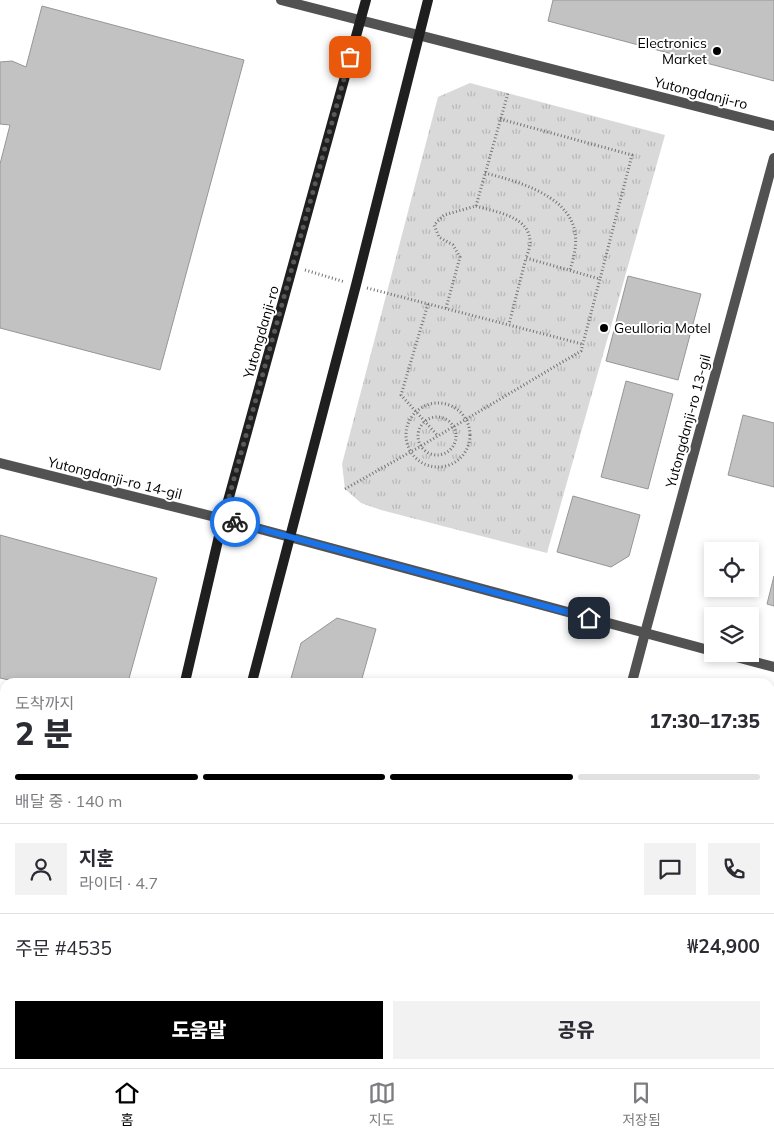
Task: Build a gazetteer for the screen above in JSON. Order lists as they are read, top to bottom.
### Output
{
  "streets": {
    "main road": ["Yutongdanji-ro"],
    "street": ["Yutongdanji-ro 13-gil", "Yutongdanji-ro 14-gil"]
  },
  "crossings": [
    ["Yutongdanji-ro", "Yutongdanji-ro 14-gil"]
  ],
  "places": ["Electronics Market", "Geulloria Motel"],
  "page": {
    "heading": ["2 분", "도착까지", "17:30–17:35"],
    "panel": [
      "지훈",
      "라이더 · 4.7",
      "주문 #4535",
      "₩24,900"
    ],
    "bar": "배달 중 · 140 m",
    "buttons": ["도움말", "공유"],
    "tabs": ["홈", "지도", "저장됨"]
  }
}
